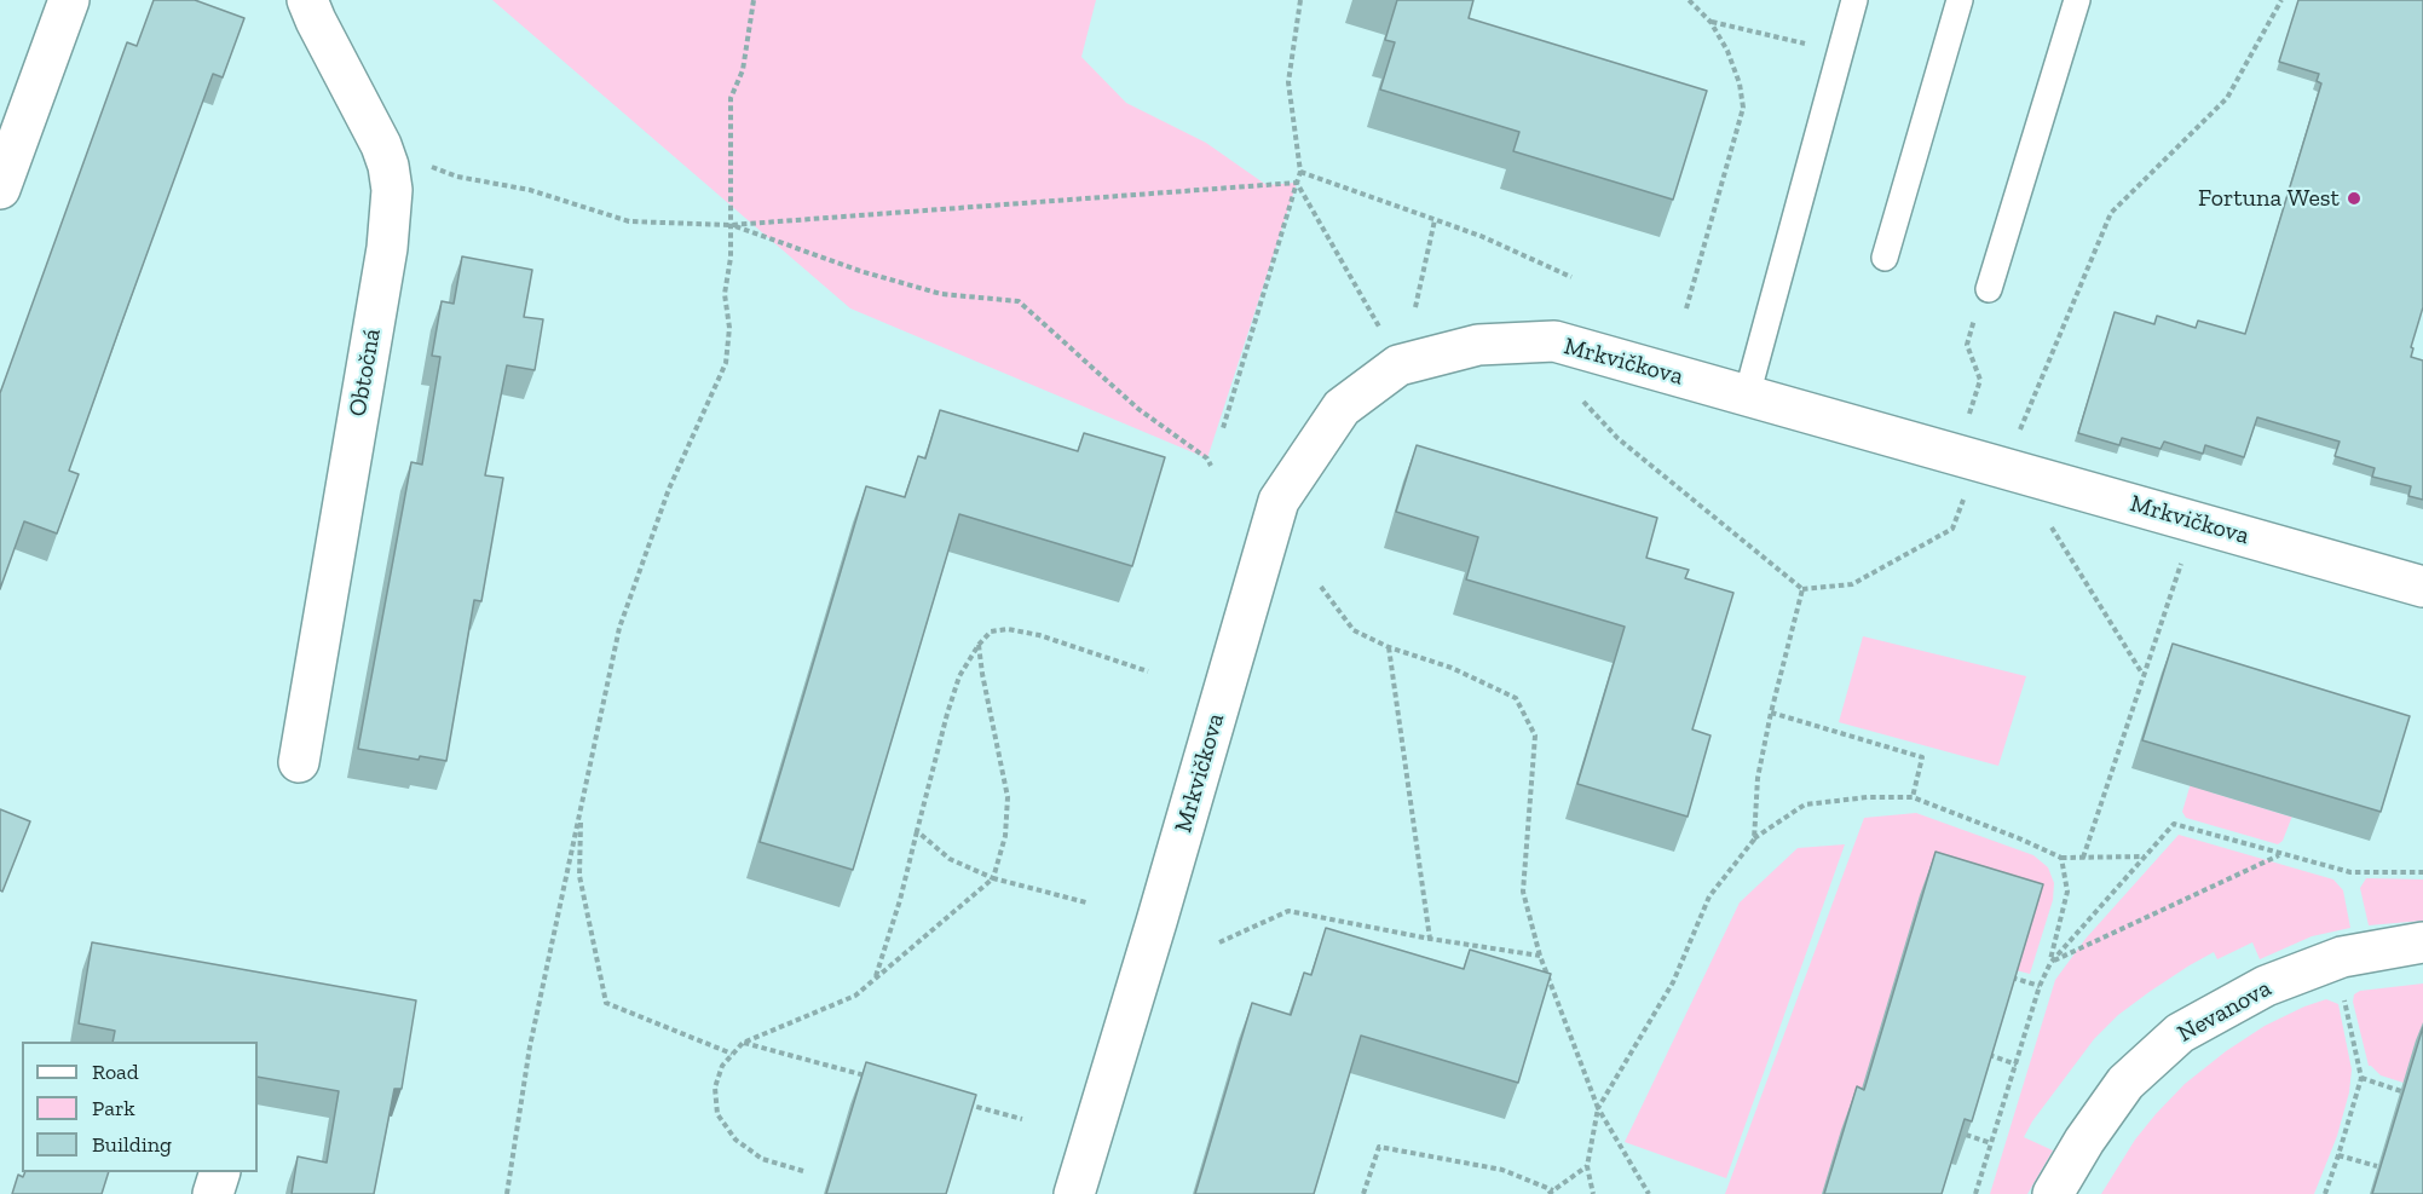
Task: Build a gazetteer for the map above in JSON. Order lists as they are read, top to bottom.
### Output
{
  "streets": {
    "street": ["Mrkvičkova", "Obtočná", "Nevanova"]
  },
  "places": ["Fortuna West"],
  "legend": ["Road", "Park", "Building"]
}
